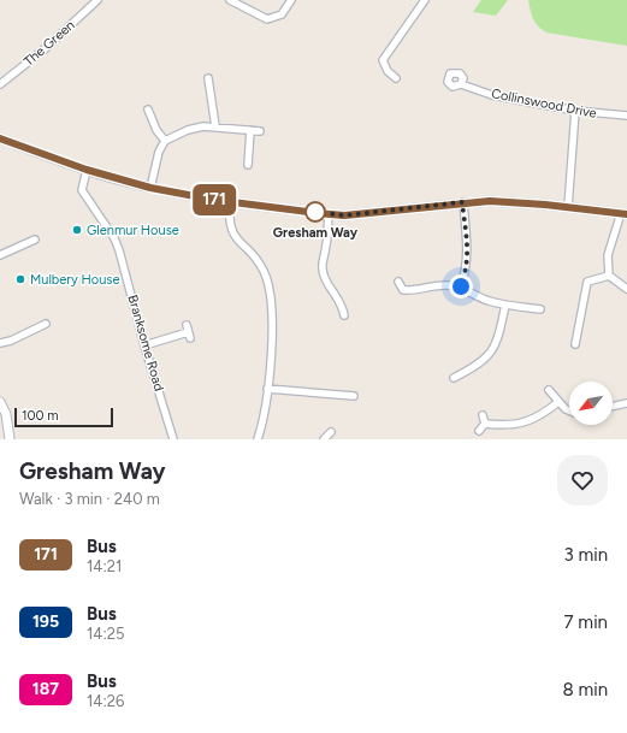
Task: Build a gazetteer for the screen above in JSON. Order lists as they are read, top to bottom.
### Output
{
  "streets": {
    "street": ["The Green", "Collinswood Drive", "Branksome Road"]
  },
  "places": ["Gresham Way", "Glenmur House", "Mulbery House"],
  "lines": ["bus line 171"],
  "scale_bar": "100 m",
  "north": "bottom left",
  "page": {
    "on_map": "171",
    "scale": "100 m",
    "heading": ["Gresham Way", "Walk · 3 min · 240 m"],
    "list": [
      {
        "mark": "171",
        "name": "Bus",
        "note": "14:21",
        "value": "3 min"
      },
      {
        "mark": "195",
        "name": "Bus",
        "note": "14:25",
        "value": "7 min"
      },
      {
        "mark": "187",
        "name": "Bus",
        "note": "14:26",
        "value": "8 min"
      }
    ]
  }
}
